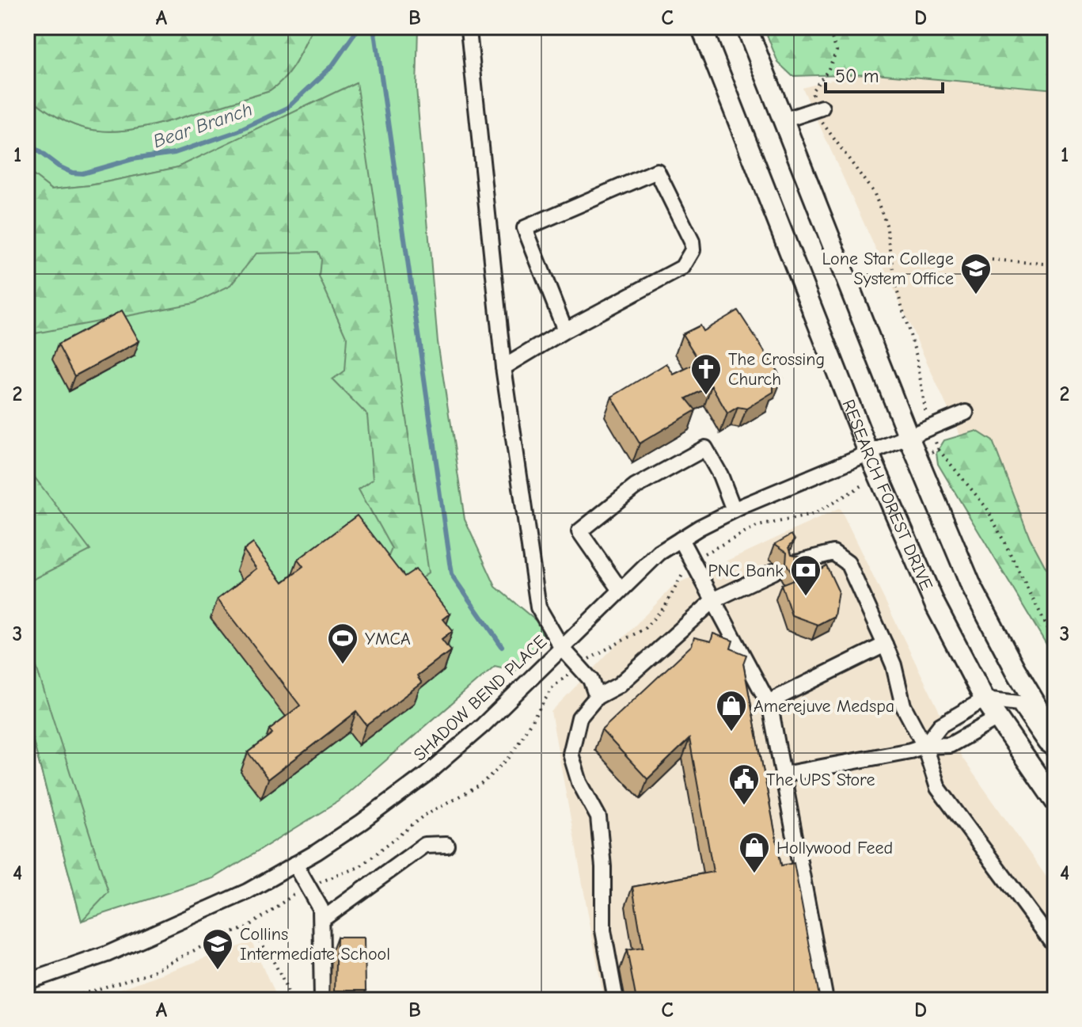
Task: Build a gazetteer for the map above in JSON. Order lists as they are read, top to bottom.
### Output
{
  "streets": {
    "main road": ["RESEARCH FOREST DRIVE"],
    "street": ["SHADOW BEND PLACE"]
  },
  "crossings": [
    ["RESEARCH FOREST DRIVE", "SHADOW BEND PLACE"]
  ],
  "water": ["Bear Branch"],
  "places": {
    "school or university": ["Lone Star College System Office", "Collins Intermediate School"],
    "church": ["The Crossing Church"],
    "bank": ["PNC Bank"],
    "sports": ["YMCA"],
    "shop": ["Amerejuve Medspa", "Hollywood Feed"],
    "public building": ["The UPS Store"]
  },
  "scale_bar": "50 m",
  "grid": {
    "columns": [
      "A",
      "B",
      "C",
      "D"
    ],
    "rows": [
      "1",
      "2",
      "3",
      "4"
    ]
  }
}
